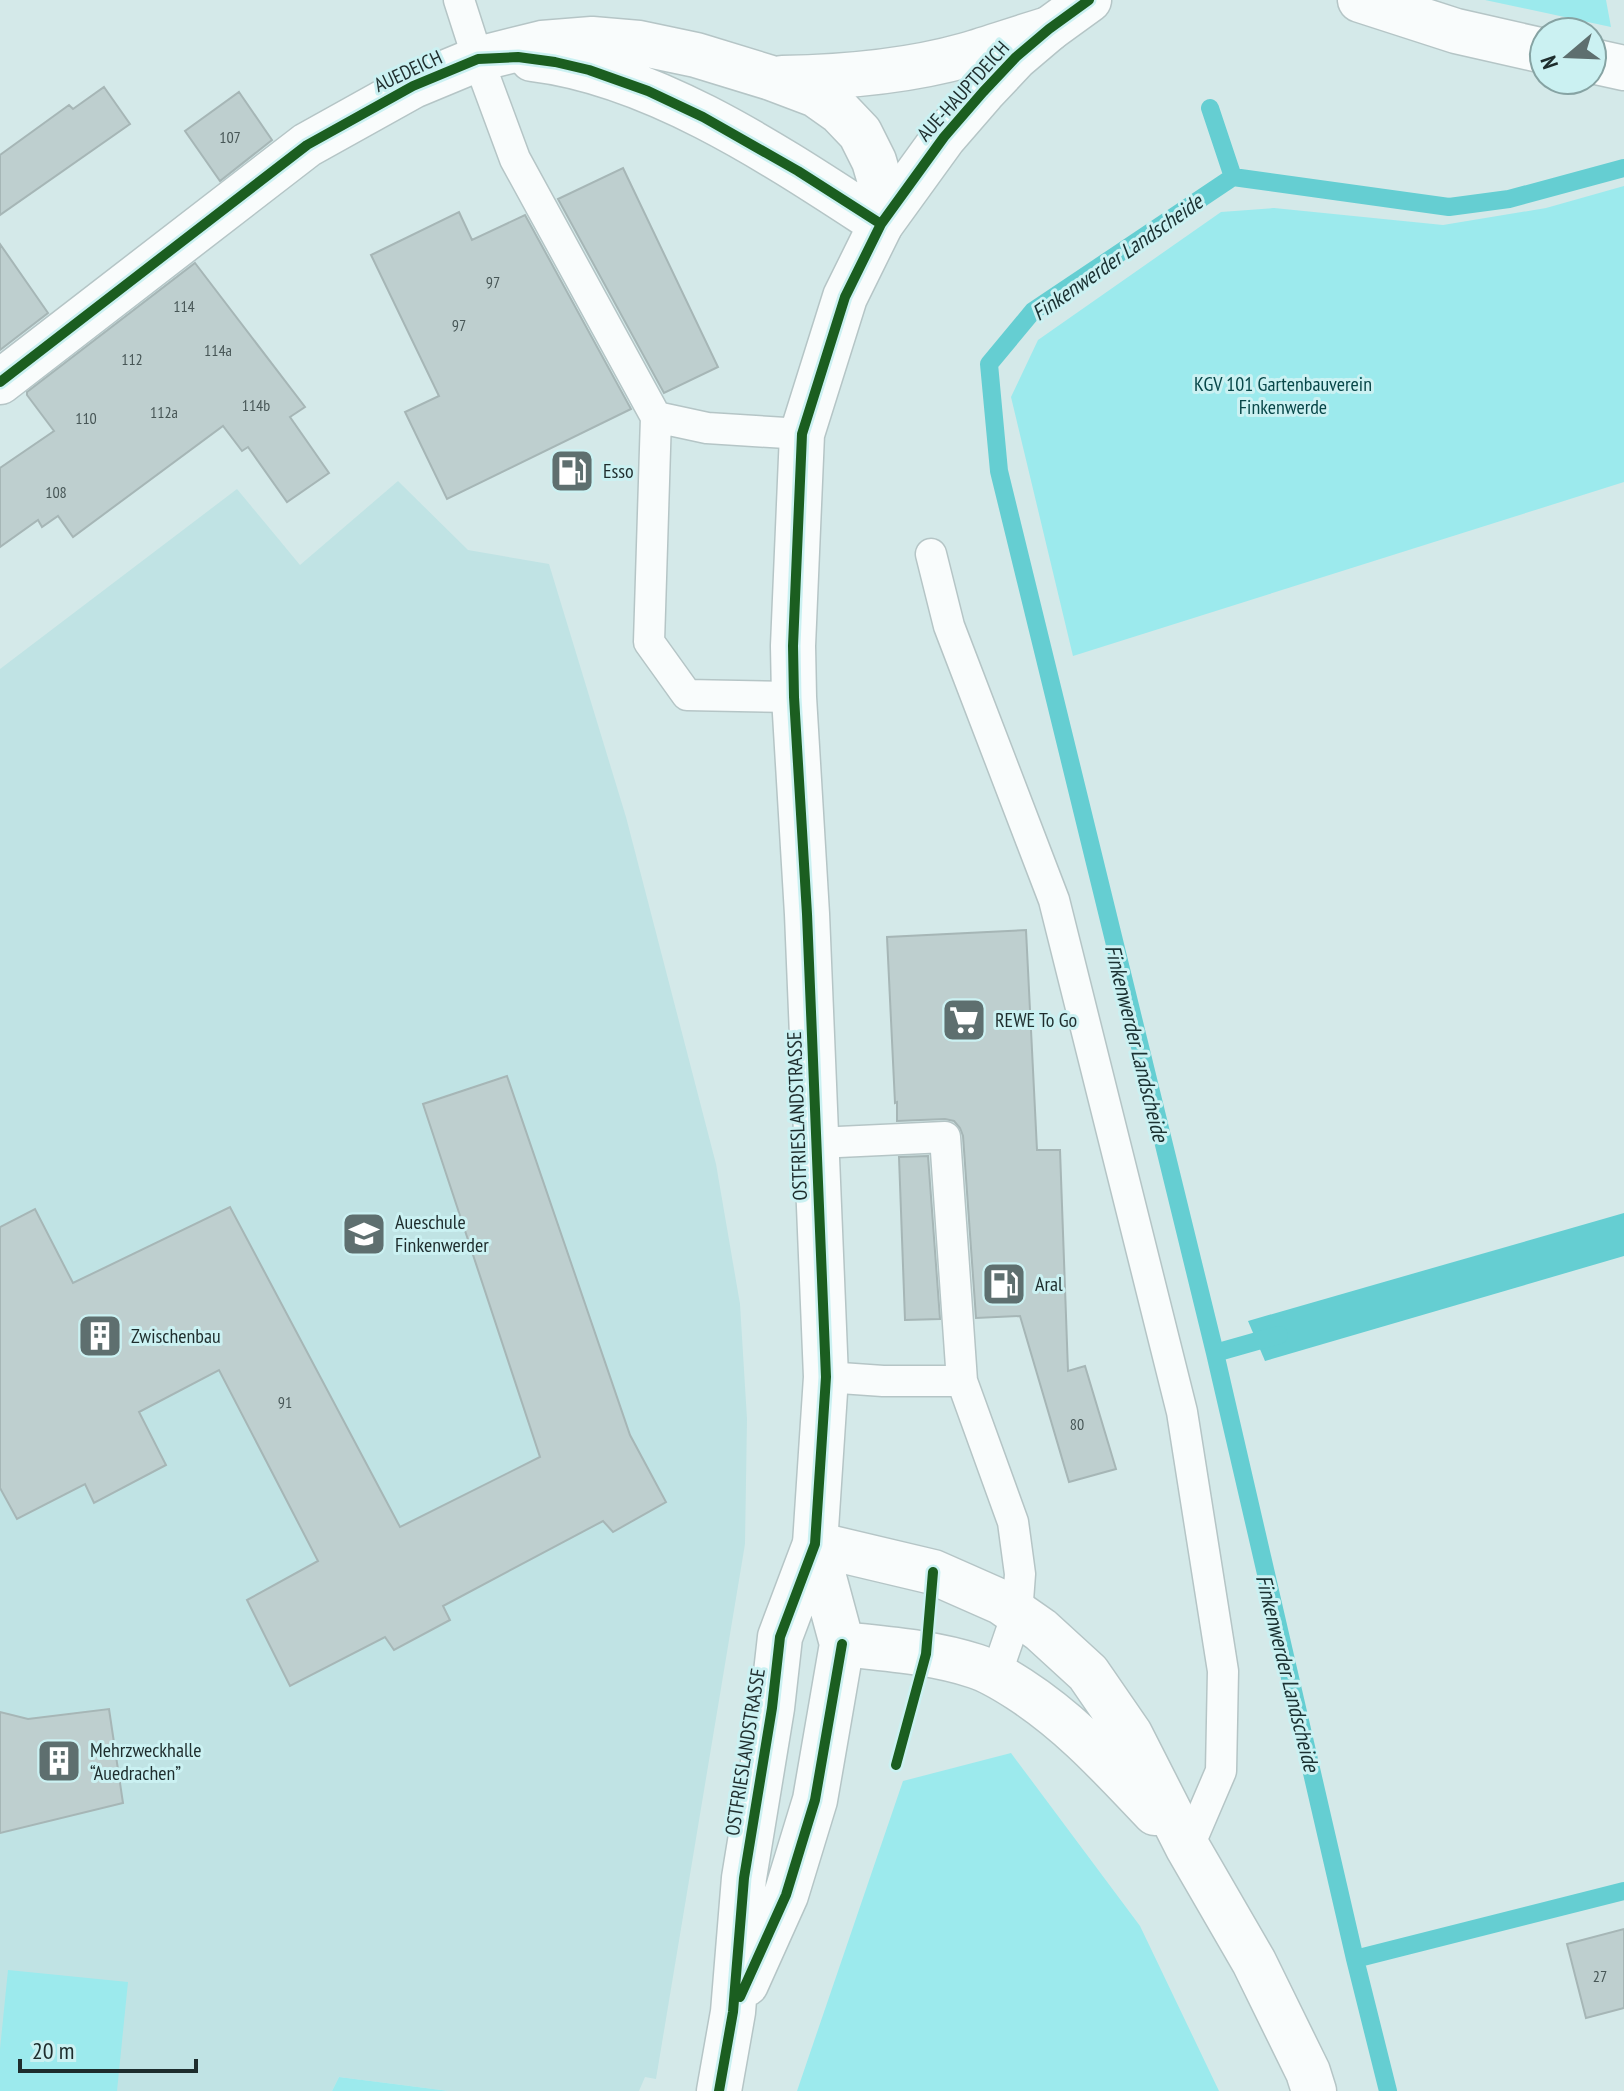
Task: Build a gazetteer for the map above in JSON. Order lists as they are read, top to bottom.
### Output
{
  "streets": {
    "street": ["AUEDEICH", "AUE-HAUPTDEICH", "OSTFRIESLANDSTRASSE"]
  },
  "crossings": [
    ["AUEDEICH", "AUE-HAUPTDEICH"],
    ["AUEDEICH", "OSTFRIESLANDSTRASSE"],
    ["AUE-HAUPTDEICH", "OSTFRIESLANDSTRASSE"]
  ],
  "water": ["Finkenwerder Landscheide"],
  "parks": ["KGV 101 Gartenbauverein Finkenwerde"],
  "places": {
    "fuel station": ["Esso", "Aral"],
    "supermarket": ["REWE To Go"],
    "school or university": ["Aueschule Finkenwerder"],
    "building": ["Zwischenbau", "Mehrzweckhalle “Auedrachen”"]
  },
  "house_numbers": [
    "107",
    "97",
    "114",
    "97",
    "114a",
    "112",
    "114b",
    "112a",
    "110",
    "108",
    "91",
    "80",
    "27"
  ],
  "scale_bar": "20 m",
  "north": "left"
}
